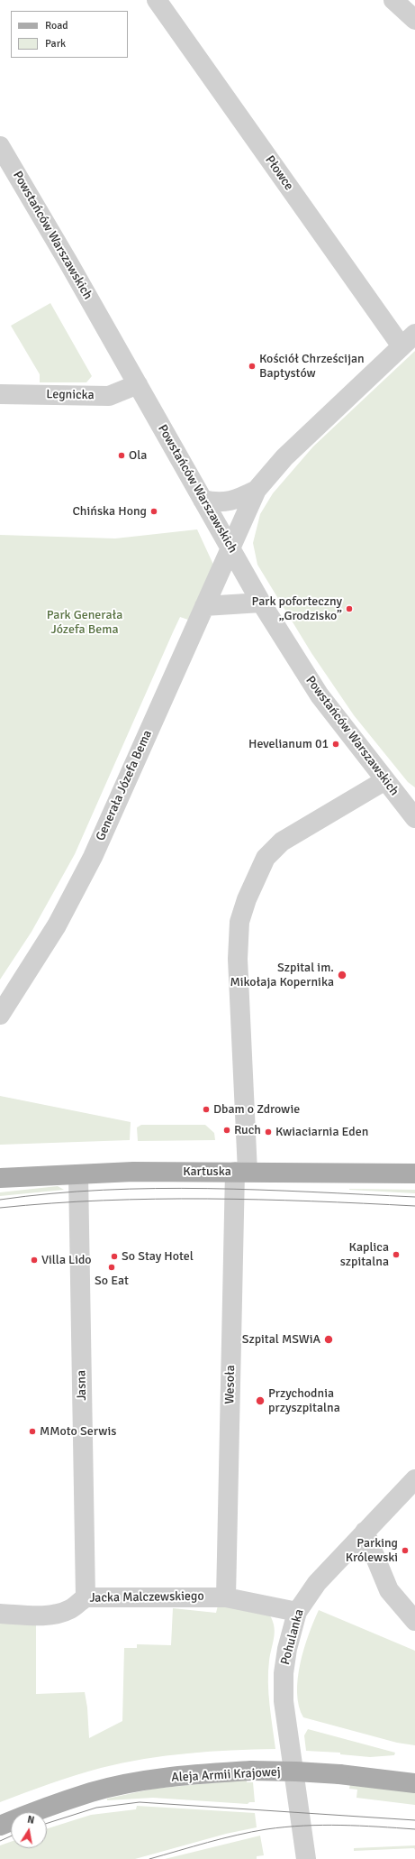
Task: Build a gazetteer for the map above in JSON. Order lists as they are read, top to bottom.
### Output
{
  "streets": {
    "main road": ["Kartuska", "Aleja Armii Krajowej"],
    "street": [
      "Płowce",
      "Powstańców Warszawskich",
      "Legnicka",
      "Generała Józefa Bema",
      "Wesoła",
      "Jasna",
      "Jacka Malczewskiego",
      "Pohulanka"
    ]
  },
  "crossings": [
    ["Powstańców Warszawskich", "Legnicka"],
    ["Powstańców Warszawskich", "Generała Józefa Bema"],
    ["Powstańców Warszawskich", "Wesoła"],
    ["Kartuska", "Wesoła"],
    ["Kartuska", "Jasna"],
    ["Wesoła", "Jacka Malczewskiego"],
    ["Jasna", "Jacka Malczewskiego"],
    ["Jacka Malczewskiego", "Pohulanka"]
  ],
  "parks": ["Park Generała Józefa Bema"],
  "places": [
    "Kościół Chrześcijan Baptystów",
    "Ola",
    "Chińska Hong",
    "Park poforteczny „Grodzisko”",
    "Hevelianum 01",
    "Szpital im. Mikołaja Kopernika",
    "Dbam o Zdrowie",
    "Ruch",
    "Kwiaciarnia Eden",
    "Kaplica szpitalna",
    "So Stay Hotel",
    "Villa Lido",
    "So Eat",
    "Szpital MSWiA",
    "Przychodnia przyszpitalna",
    "MMoto Serwis",
    "Parking Królewski"
  ],
  "legend": ["Road", "Park"],
  "north": "top"
}
